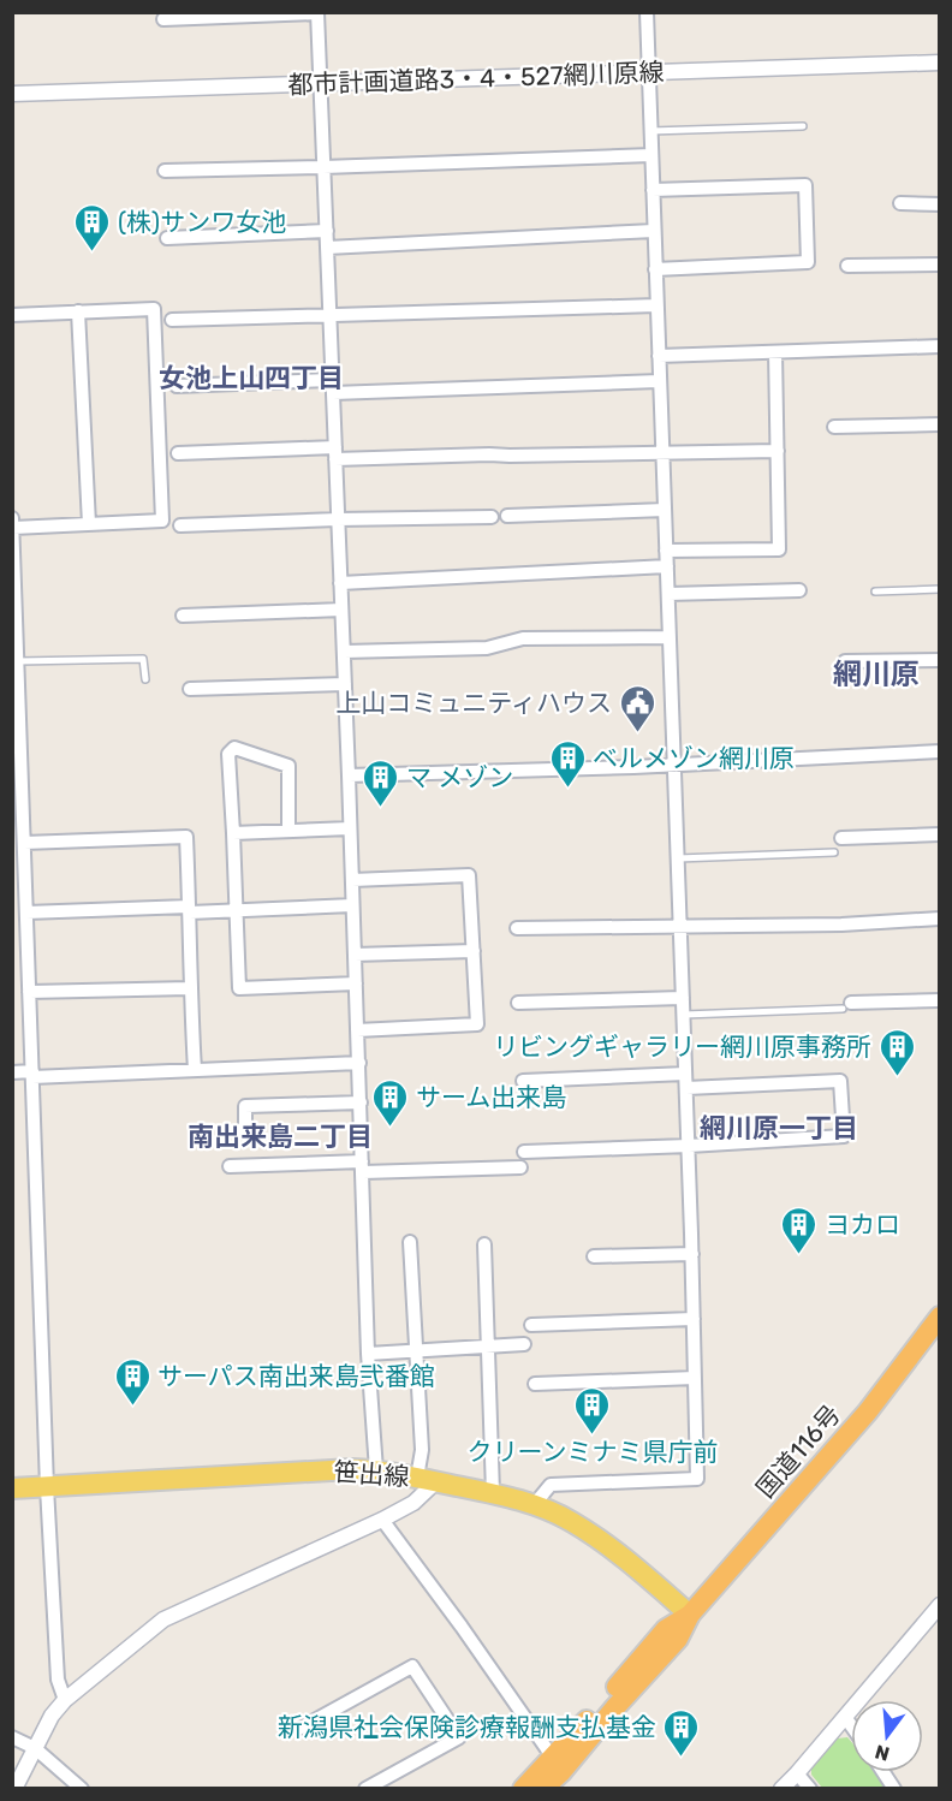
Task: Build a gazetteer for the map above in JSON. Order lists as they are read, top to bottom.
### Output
{
  "streets": {
    "highway": ["国道116号"],
    "main road": ["笹出線"],
    "street": ["都市計画道路3・4・527網川原線"]
  },
  "crossings": [
    ["国道116号", "笹出線"]
  ],
  "districts": [
    "女池上山四丁目",
    "網川原",
    "網川原一丁目",
    "南出来島二丁目"
  ],
  "places": {
    "building": [
      "(株)サンワ女池",
      "ベルメゾン網川原",
      "マ メゾン",
      "リビングギャラリー網川原事務所",
      "サーム出来島",
      "ヨカロ",
      "サーパス南出来島弐番館",
      "クリーンミナミ県庁前",
      "新潟県社会保険診療報酬支払基金"
    ],
    "public building": ["上山コミュニティハウス"]
  },
  "north": "bottom"
}
